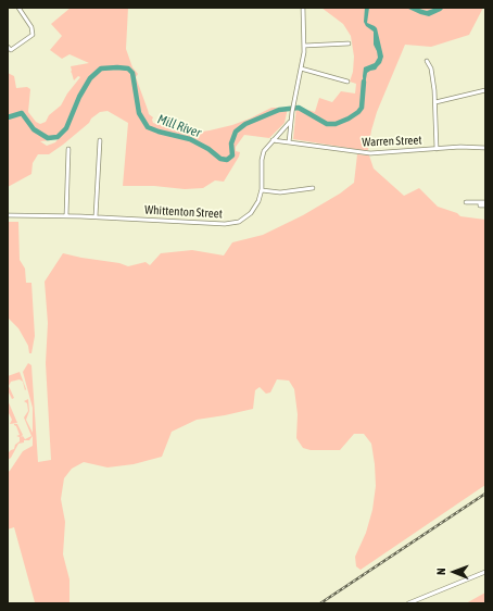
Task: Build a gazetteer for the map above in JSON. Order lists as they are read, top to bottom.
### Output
{
  "streets": {
    "street": ["Warren Street", "Whittenton Street"]
  },
  "crossings": [
    ["Warren Street", "Whittenton Street"]
  ],
  "water": ["Mill River"],
  "north": "left"
}
